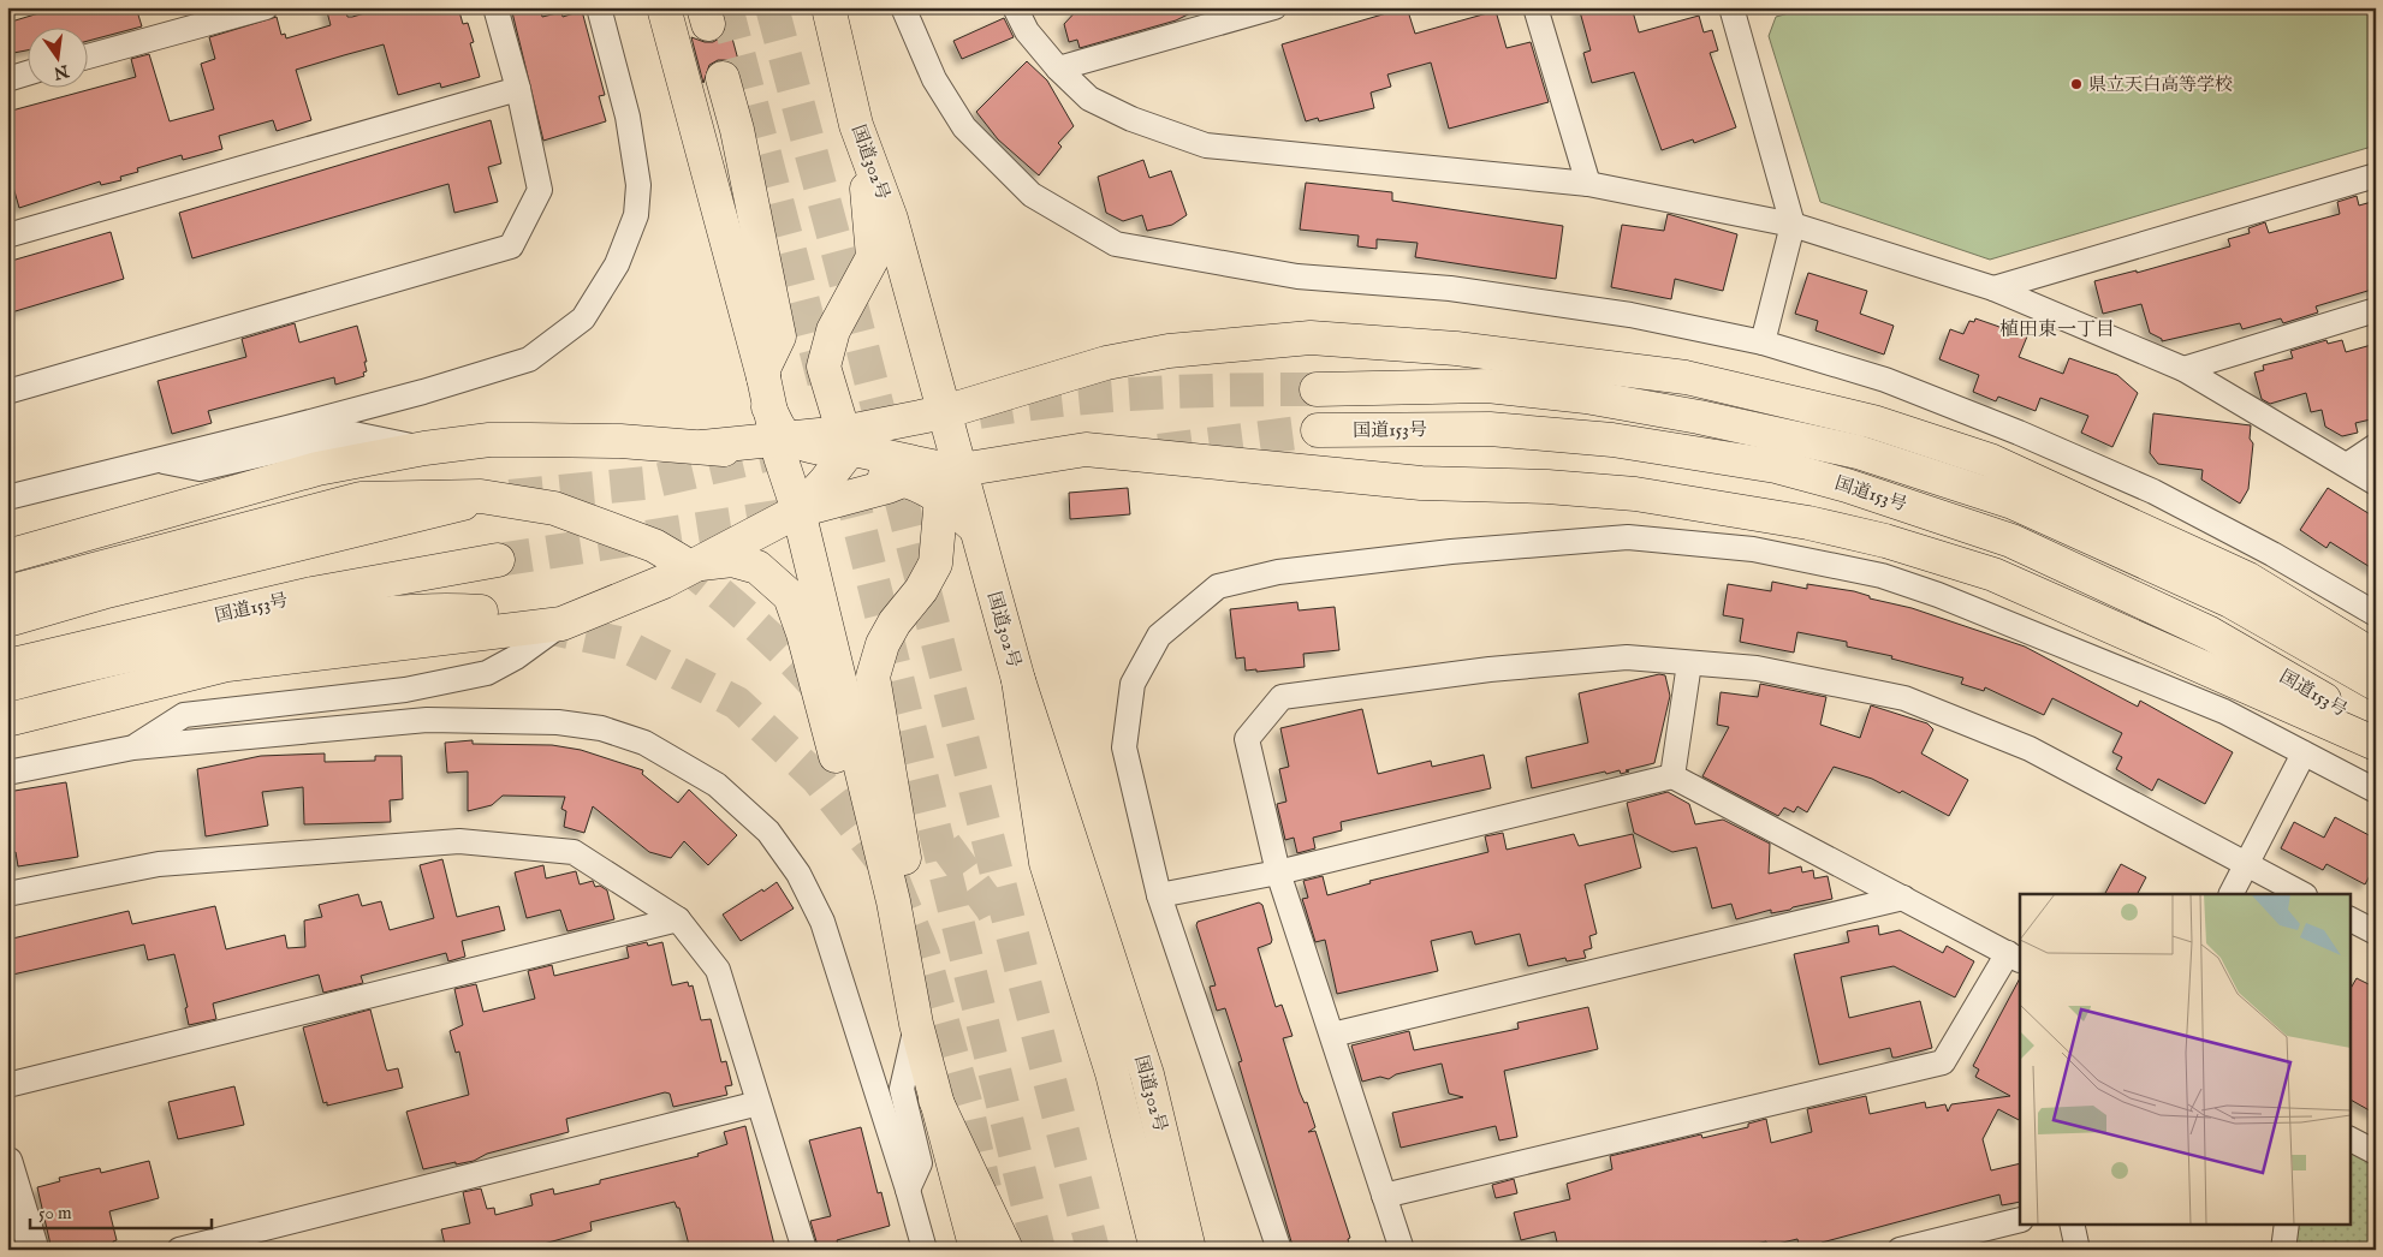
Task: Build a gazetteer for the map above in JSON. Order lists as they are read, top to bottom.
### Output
{
  "streets": {
    "highway": ["国道302号", "国道153号"]
  },
  "districts": ["植田東一丁目"],
  "places": ["県立天白高等学校"],
  "scale_bar": "50 m",
  "north": "bottom"
}
